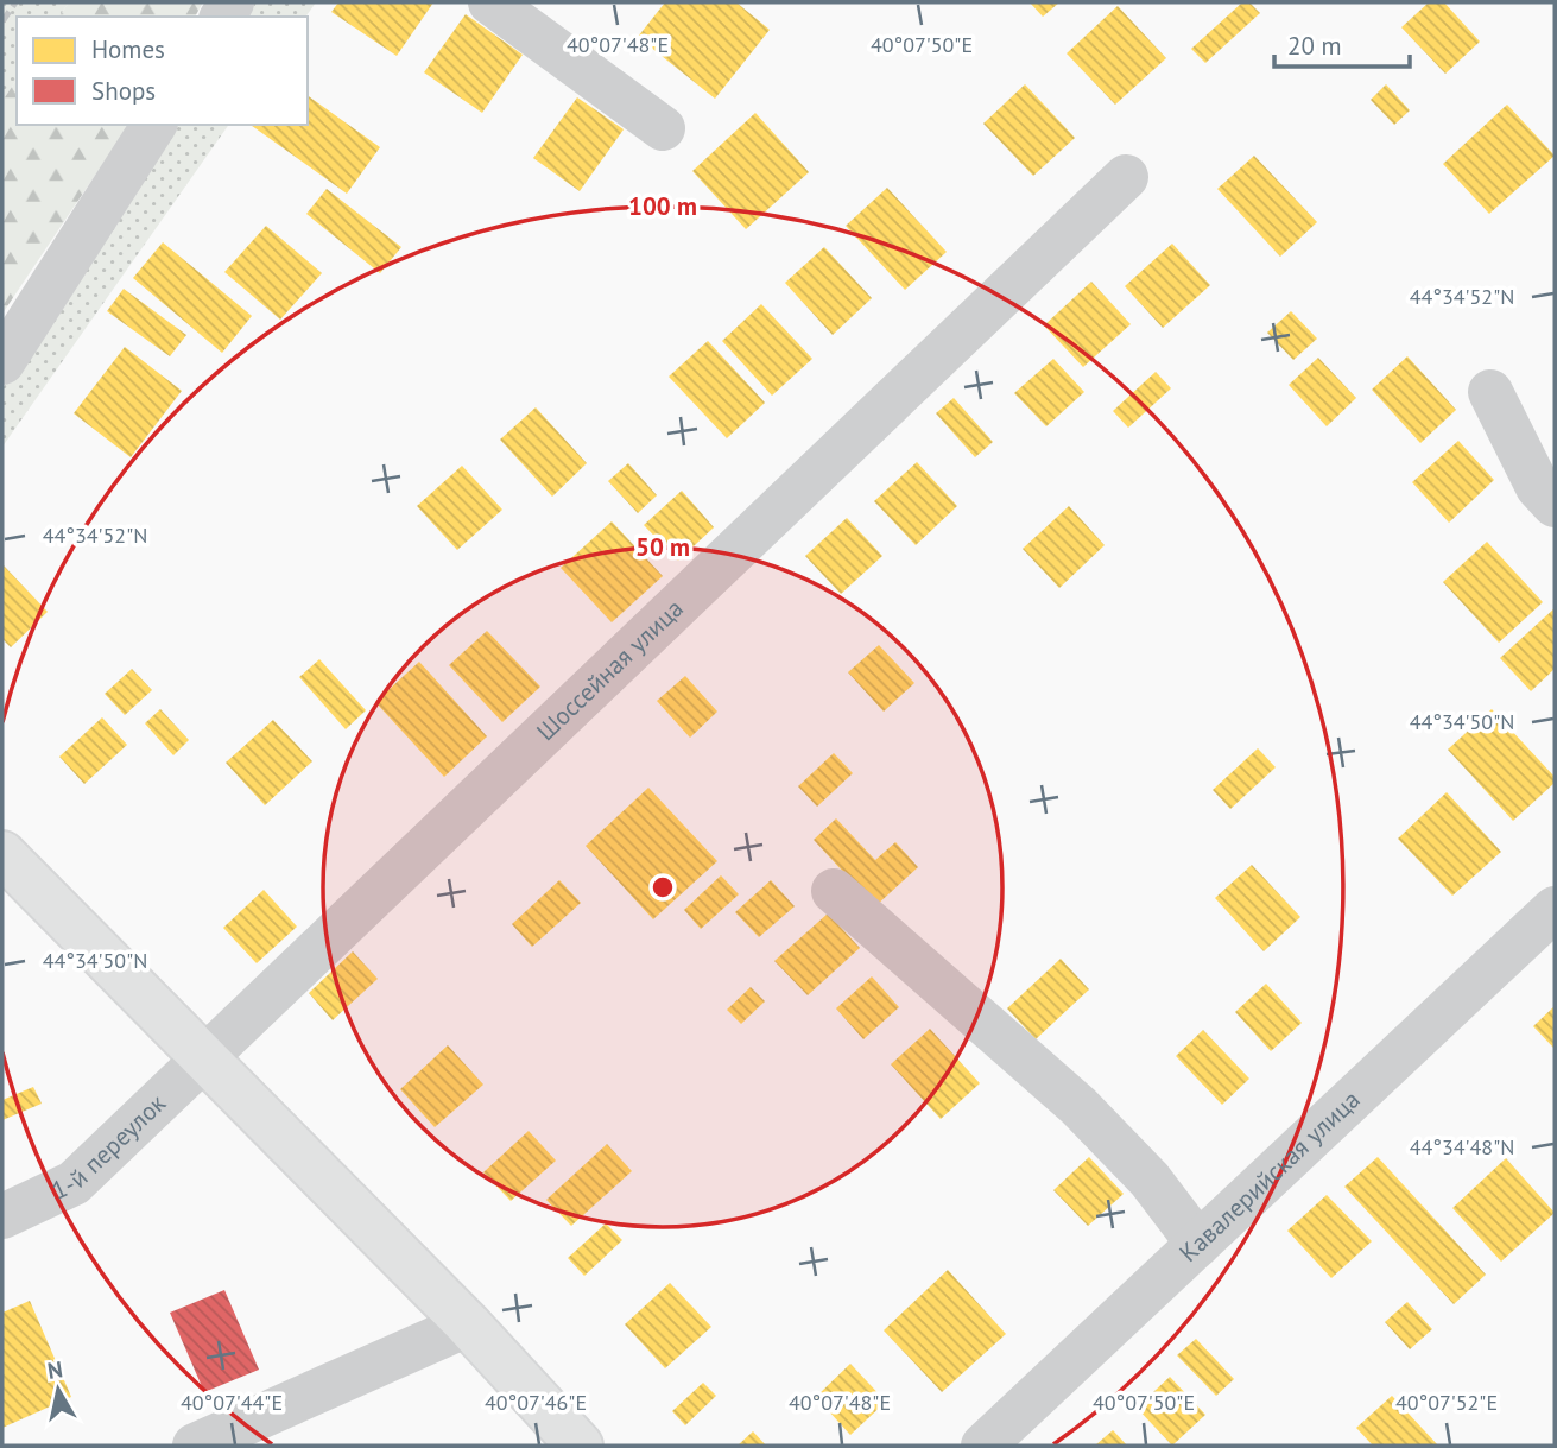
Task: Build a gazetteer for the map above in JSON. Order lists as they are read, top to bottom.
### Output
{
  "streets": {
    "street": ["Шоссейная улица", "1-й переулок", "Кавалерийская улица"]
  },
  "crossings": [
    ["Шоссейная улица", "1-й переулок"]
  ],
  "legend": ["Homes", "Shops"],
  "scale_bar": "20 m",
  "north": "top",
  "coordinates": [
    "40°07'48\"E",
    "40°07'50\"E",
    "44°34'52\"N",
    "44°34'50\"N",
    "44°34'48\"N",
    "40°07'44\"E",
    "40°07'46\"E",
    "40°07'52\"E"
  ],
  "rings": ["100 m", "50 m"]
}
